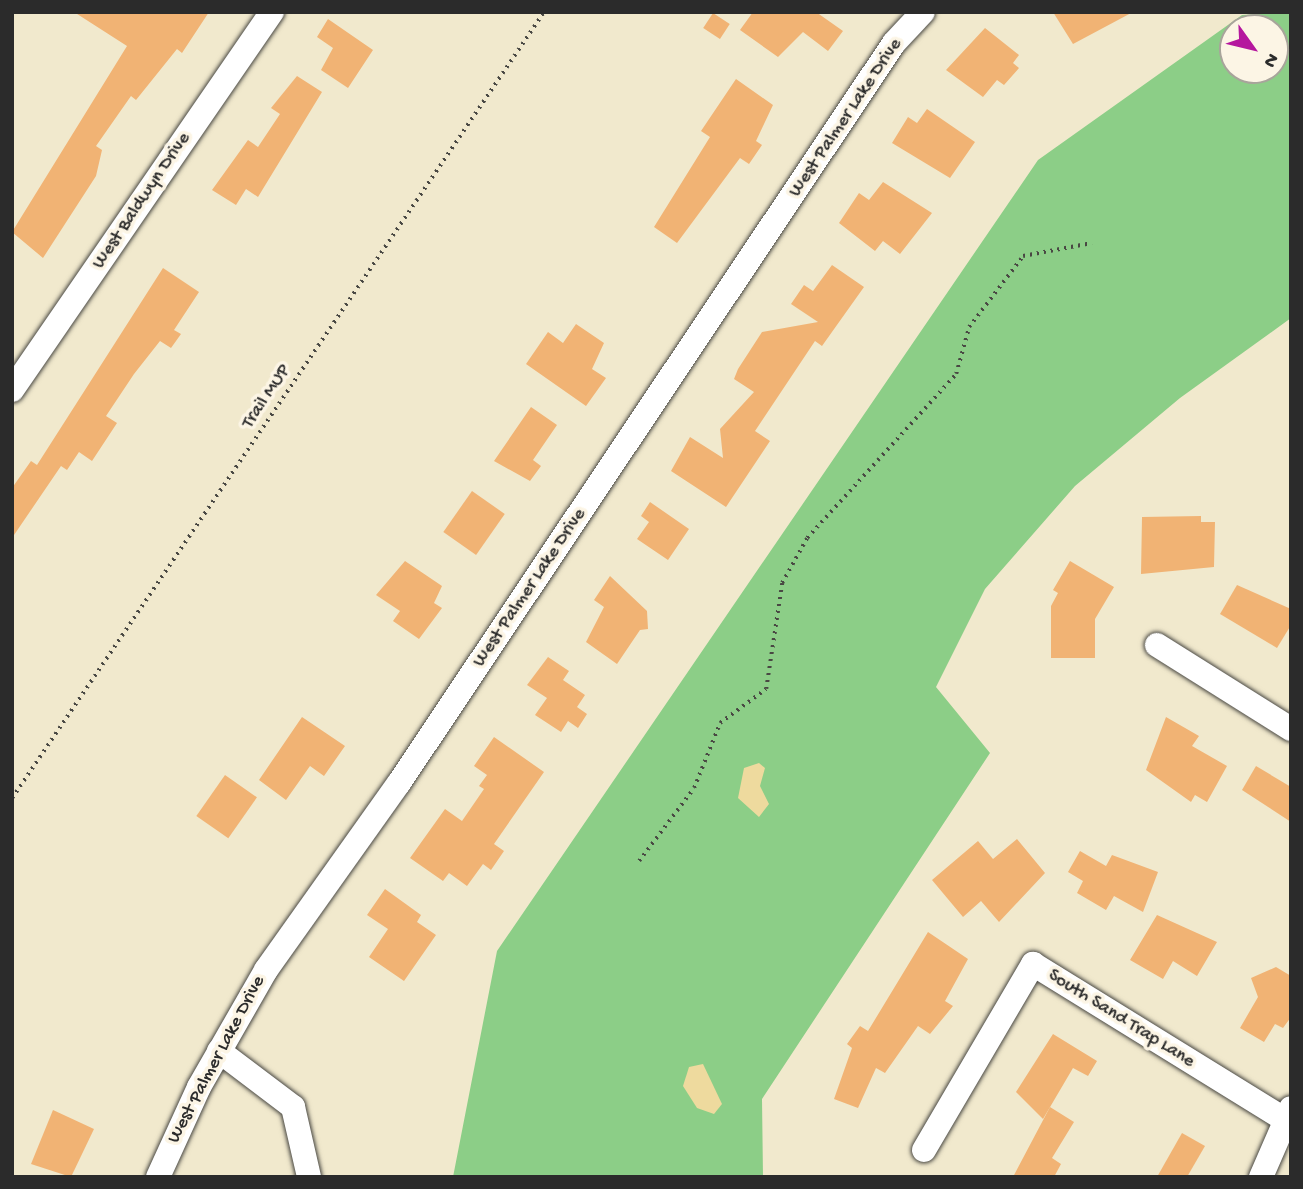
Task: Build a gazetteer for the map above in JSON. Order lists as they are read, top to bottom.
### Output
{
  "streets": {
    "street": ["West Palmer Lake Drive", "West Baldwyn Drive", "South Sand Trap Lane"],
    "path": ["Trail MUP"]
  },
  "north": "bottom right"
}
